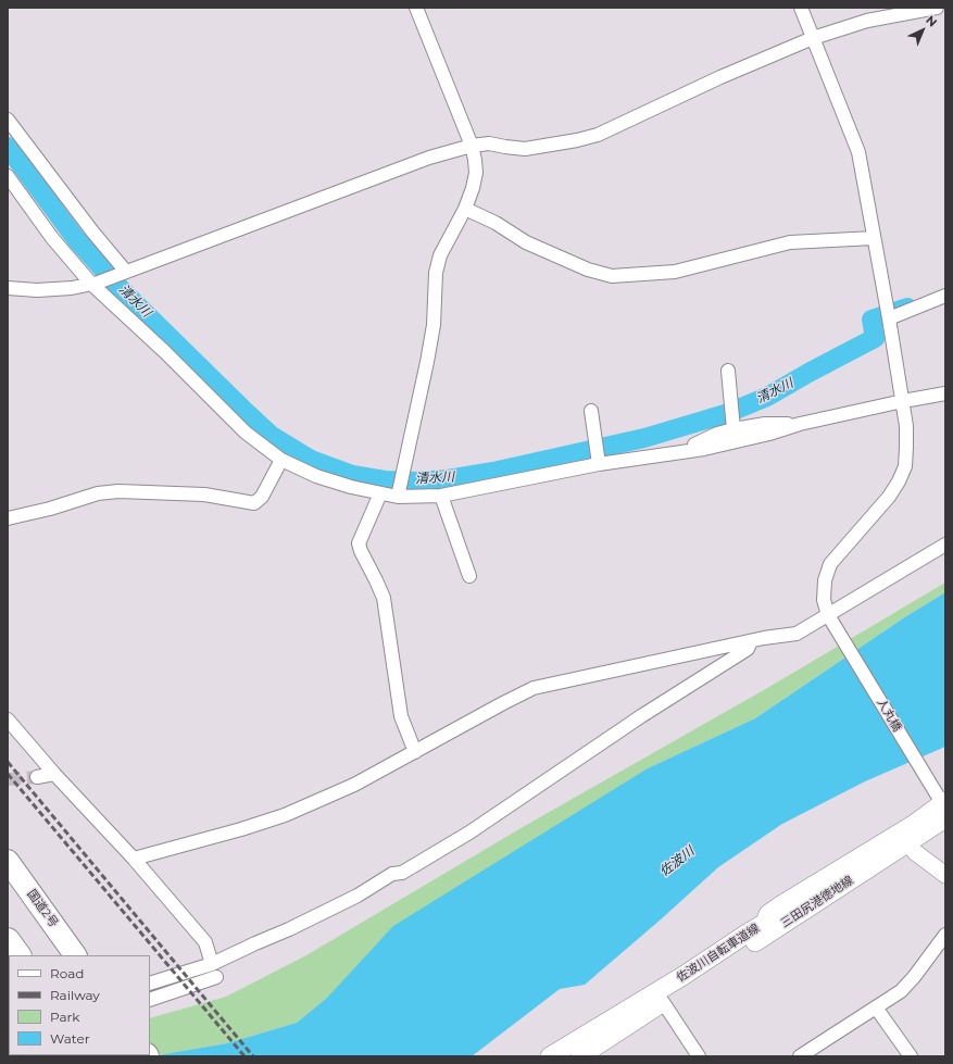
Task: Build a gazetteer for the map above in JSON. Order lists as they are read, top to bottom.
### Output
{
  "streets": {
    "highway": ["国道2号"],
    "main road": ["三田尻港徳地線", "佐波川自転車道線"],
    "street": ["人丸橋"]
  },
  "crossings": [
    ["人丸橋", "三田尻港徳地線"],
    ["人丸橋", "佐波川自転車道線"],
    ["三田尻港徳地線", "佐波川自転車道線"]
  ],
  "water": ["清水川", "佐波川"],
  "legend": [
    "Road",
    "Railway",
    "Park",
    "Water"
  ],
  "north": "top right"
}
